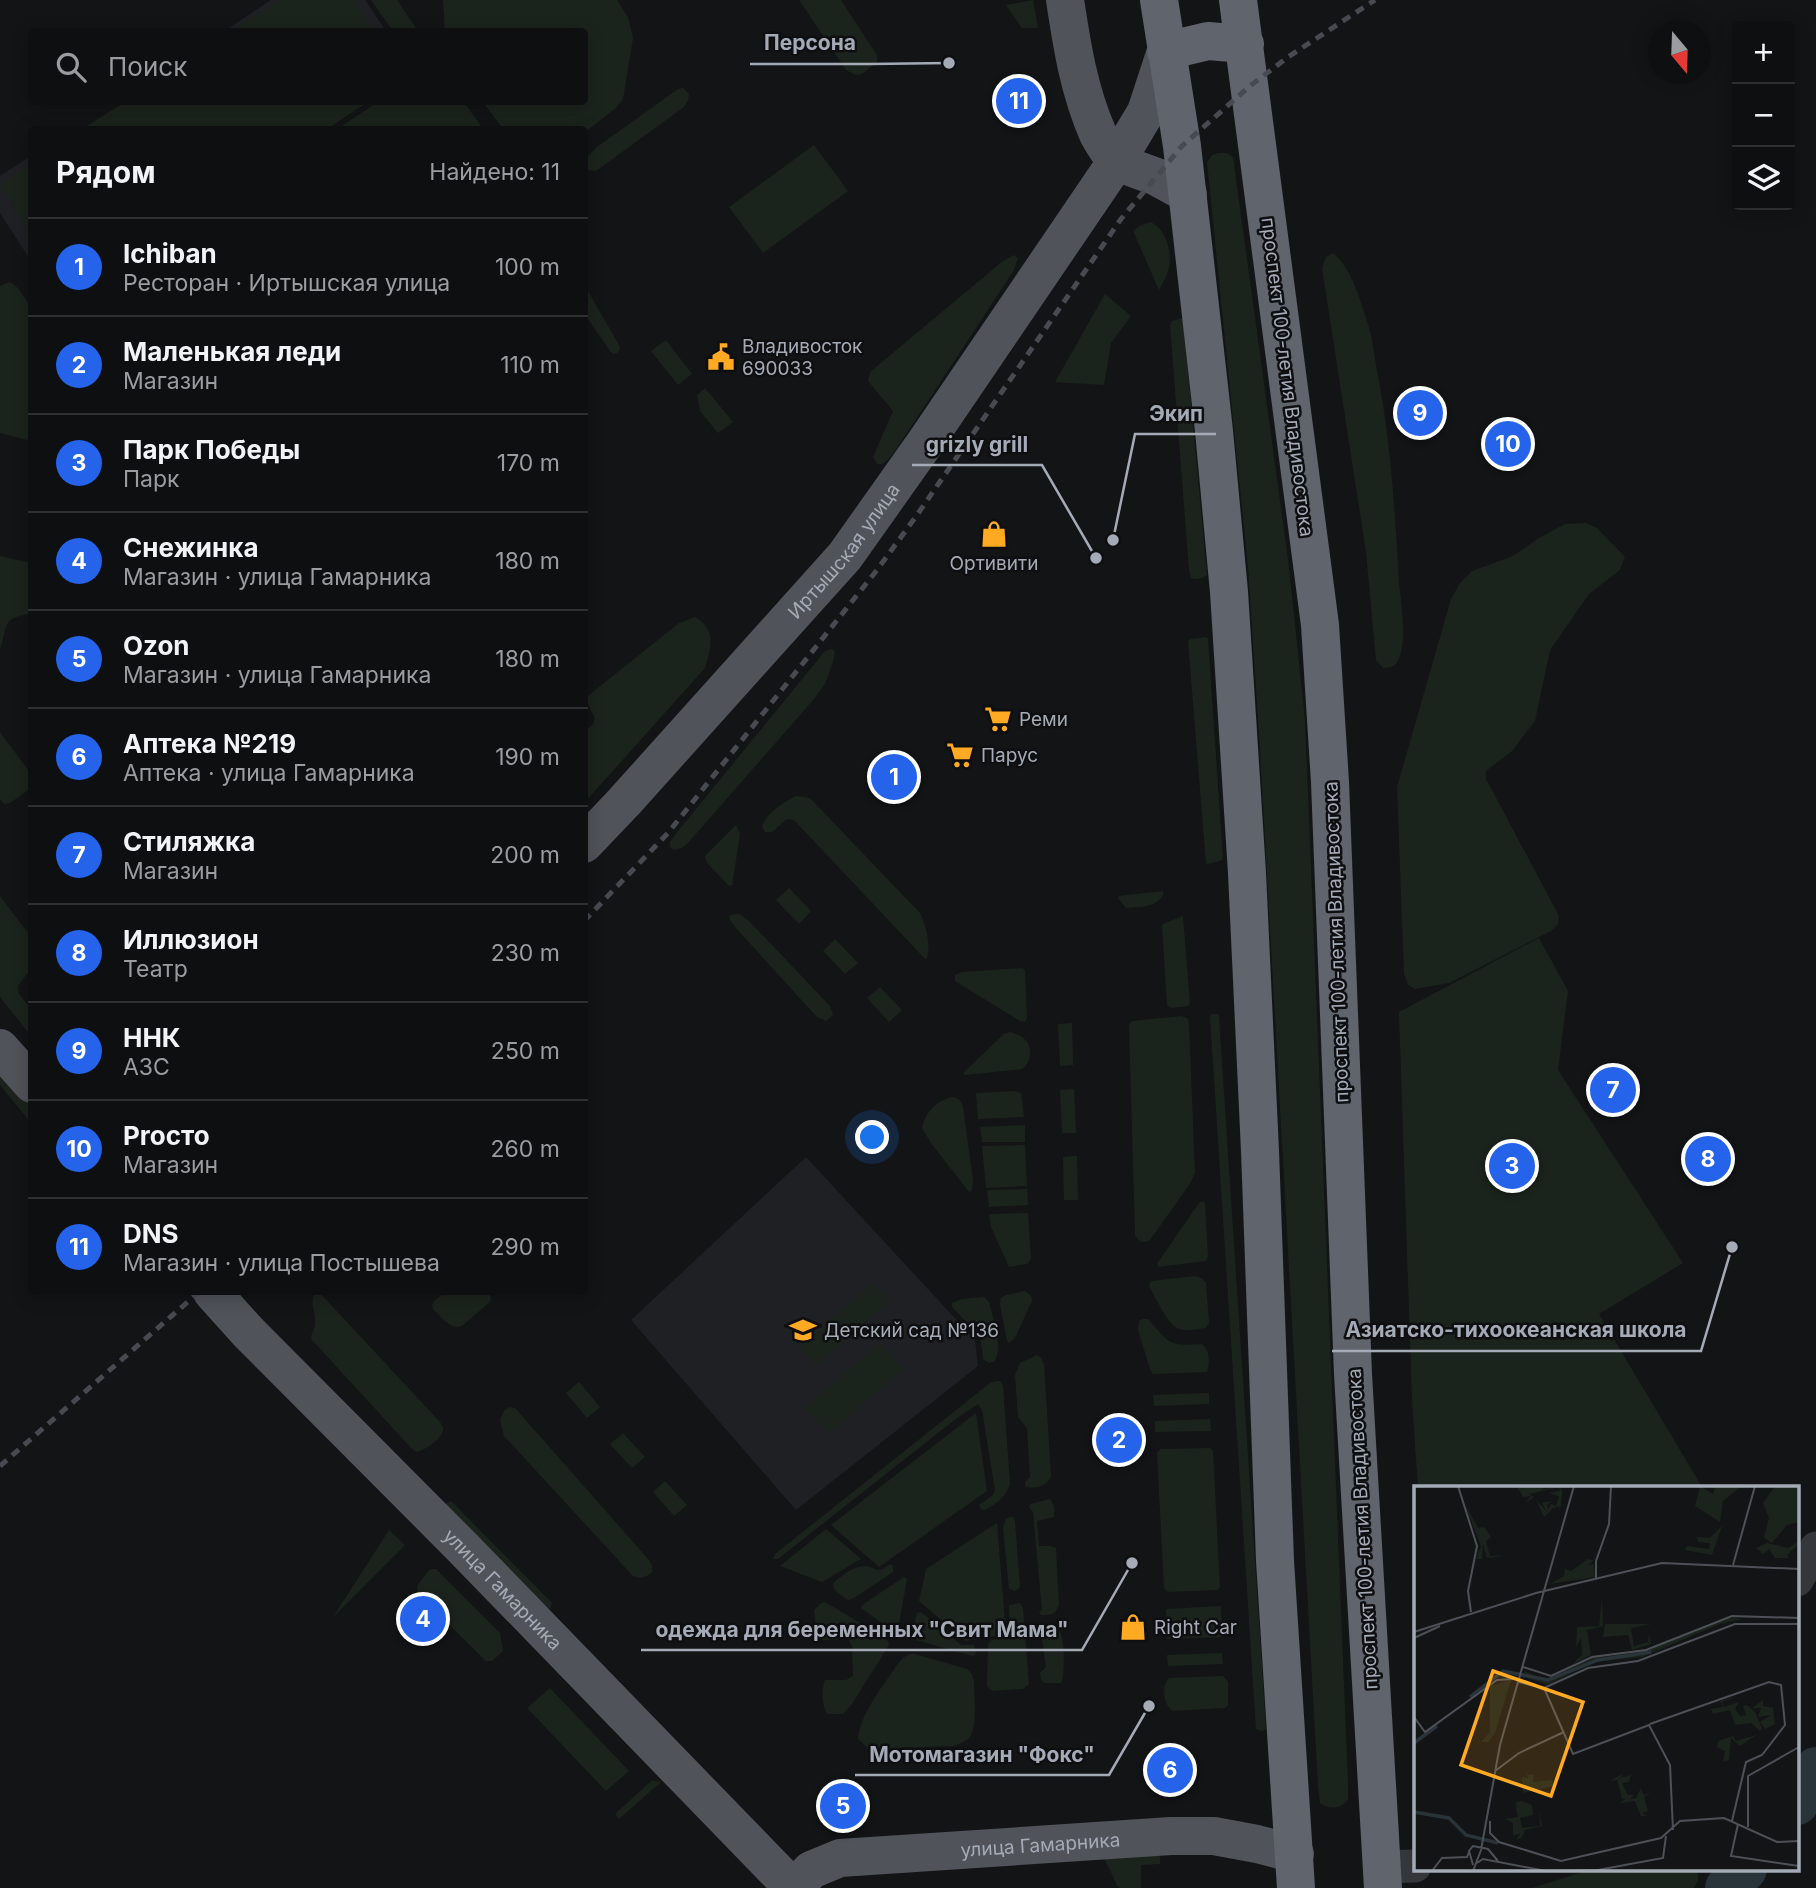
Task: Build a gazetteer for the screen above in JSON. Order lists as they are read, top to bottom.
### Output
{
  "streets": {
    "highway": ["проспект 100-летия Владивостока"],
    "main road": ["Иртышская улица", "улица Гамарника"]
  },
  "places": {
    "other": [
      "Персона",
      "Экип",
      "grizly grill",
      "Азиатско-тихоокеанская школа",
      "одежда для беременных \"Свит Мама\"",
      "Мотомагазин \"Фокс\""
    ],
    "public building": ["Владивосток 690033"],
    "shop": ["Ортивити", "Right Car"],
    "supermarket": ["Реми", "Парус"],
    "school or university": ["Детский сад №136"]
  },
  "north": "bottom",
  "page": {
    "map_buttons": ["+", "−"],
    "search": "Поиск",
    "pins": [
      "11",
      "9",
      "10",
      "1",
      "7",
      "8",
      "3",
      "2",
      "4",
      "6",
      "5"
    ],
    "heading": ["Рядом", "Найдено: 11"],
    "list": [
      {
        "mark": "1",
        "name": "Ichiban",
        "note": "Ресторан · Иртышская улица",
        "value": "100 m"
      },
      {
        "mark": "2",
        "name": "Маленькая леди",
        "note": "Магазин",
        "value": "110 m"
      },
      {
        "mark": "3",
        "name": "Парк Победы",
        "note": "Парк",
        "value": "170 m"
      },
      {
        "mark": "4",
        "name": "Снежинка",
        "note": "Магазин · улица Гамарника",
        "value": "180 m"
      },
      {
        "mark": "5",
        "name": "Ozon",
        "note": "Магазин · улица Гамарника",
        "value": "180 m"
      },
      {
        "mark": "6",
        "name": "Аптека №219",
        "note": "Аптека · улица Гамарника",
        "value": "190 m"
      },
      {
        "mark": "7",
        "name": "Стиляжка",
        "note": "Магазин",
        "value": "200 m"
      },
      {
        "mark": "8",
        "name": "Иллюзион",
        "note": "Театр",
        "value": "230 m"
      },
      {
        "mark": "9",
        "name": "ННК",
        "note": "АЗС",
        "value": "250 m"
      },
      {
        "mark": "10",
        "name": "Proсто",
        "note": "Магазин",
        "value": "260 m"
      },
      {
        "mark": "11",
        "name": "DNS",
        "note": "Магазин · улица Постышева",
        "value": "290 m"
      }
    ]
  }
}
